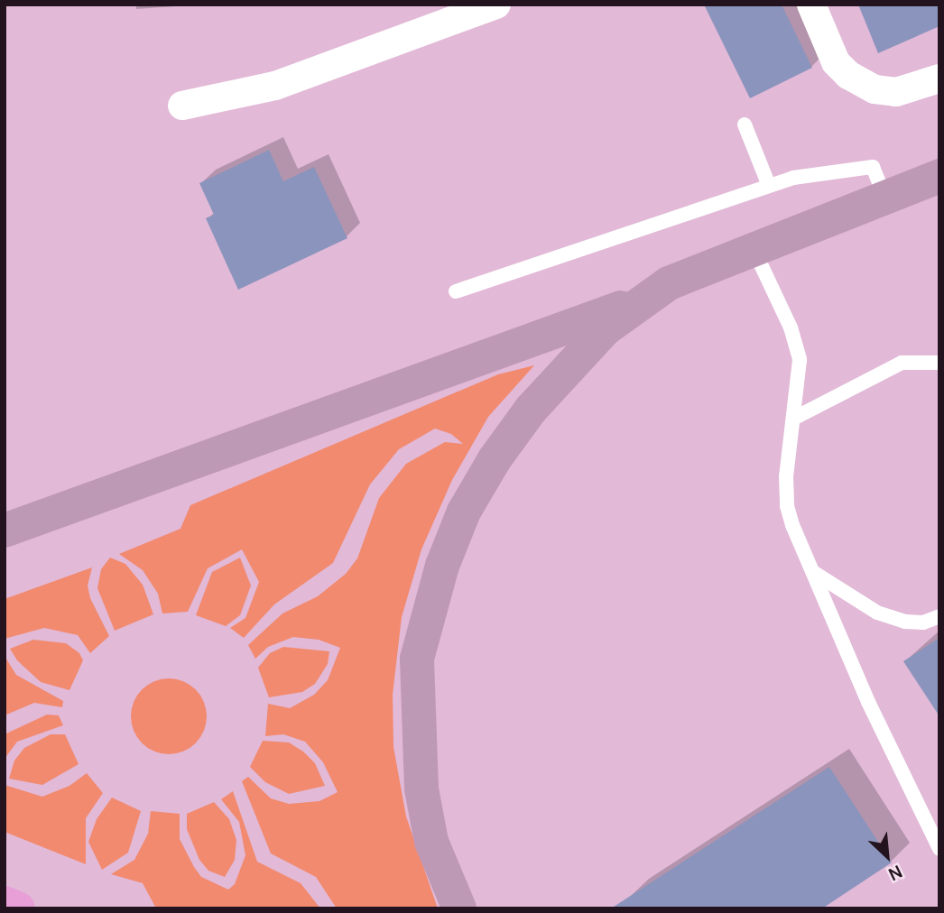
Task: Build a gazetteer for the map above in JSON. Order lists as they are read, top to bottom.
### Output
{
  "north": "bottom right"
}
